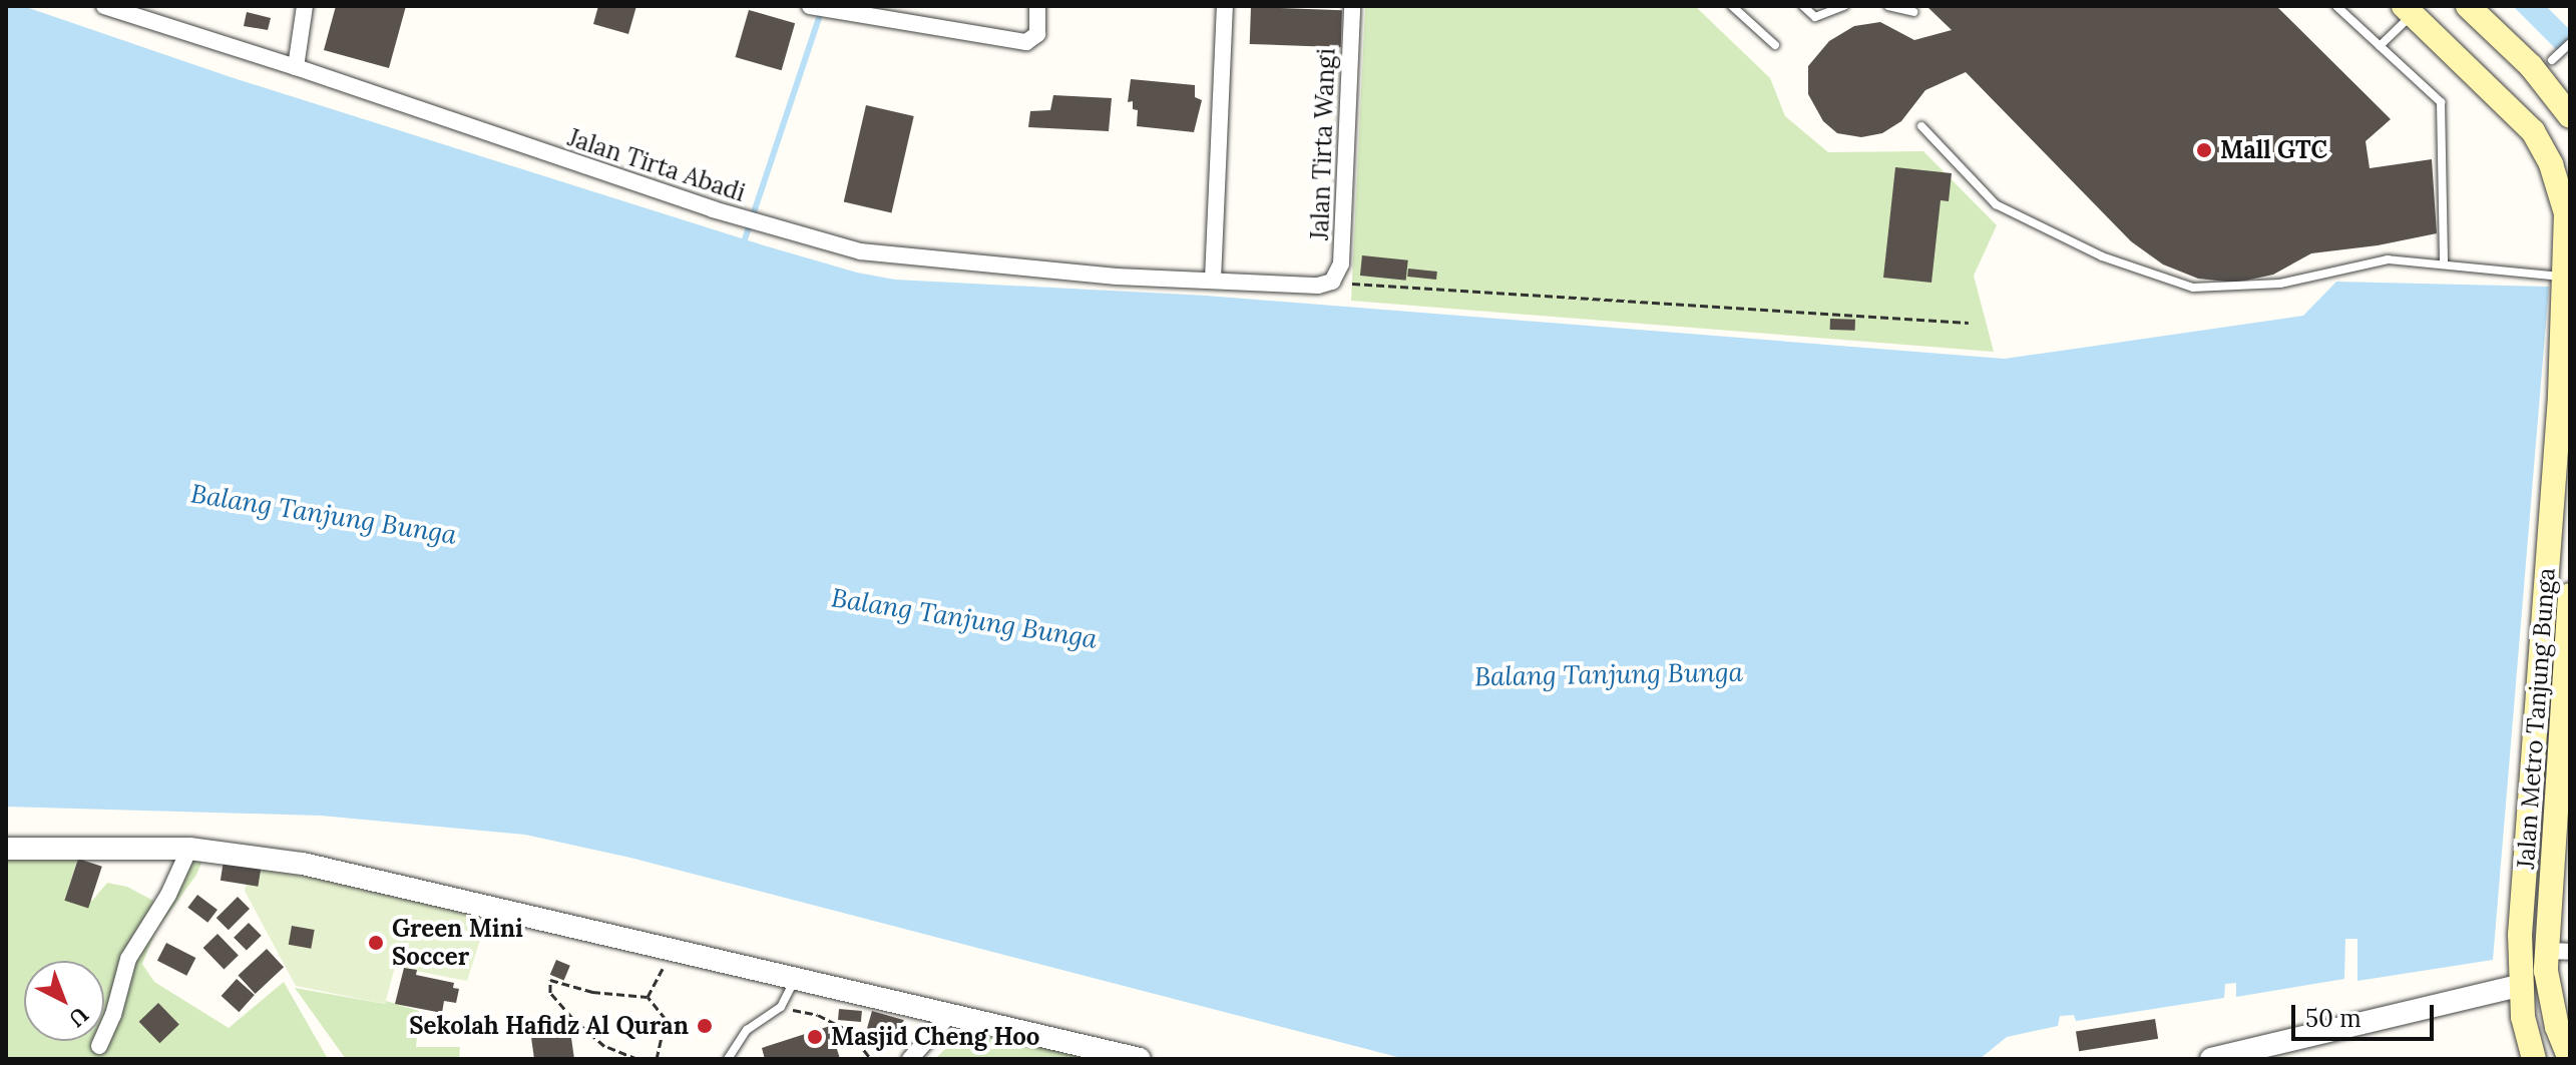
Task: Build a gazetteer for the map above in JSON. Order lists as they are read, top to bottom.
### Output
{
  "streets": {
    "main road": ["Jalan Metro Tanjung Bunga"],
    "street": ["Jalan Tirta Wangi", "Jalan Tirta Abadi"]
  },
  "crossings": [
    ["Jalan Tirta Wangi", "Jalan Tirta Abadi"]
  ],
  "water": ["Balang Tanjung Bunga"],
  "places": [
    "Mall GTC",
    "Green Mini Soccer",
    "Sekolah Hafidz Al Quran",
    "Masjid Cheng Hoo"
  ],
  "scale_bar": "50 m",
  "north": "bottom right"
}
